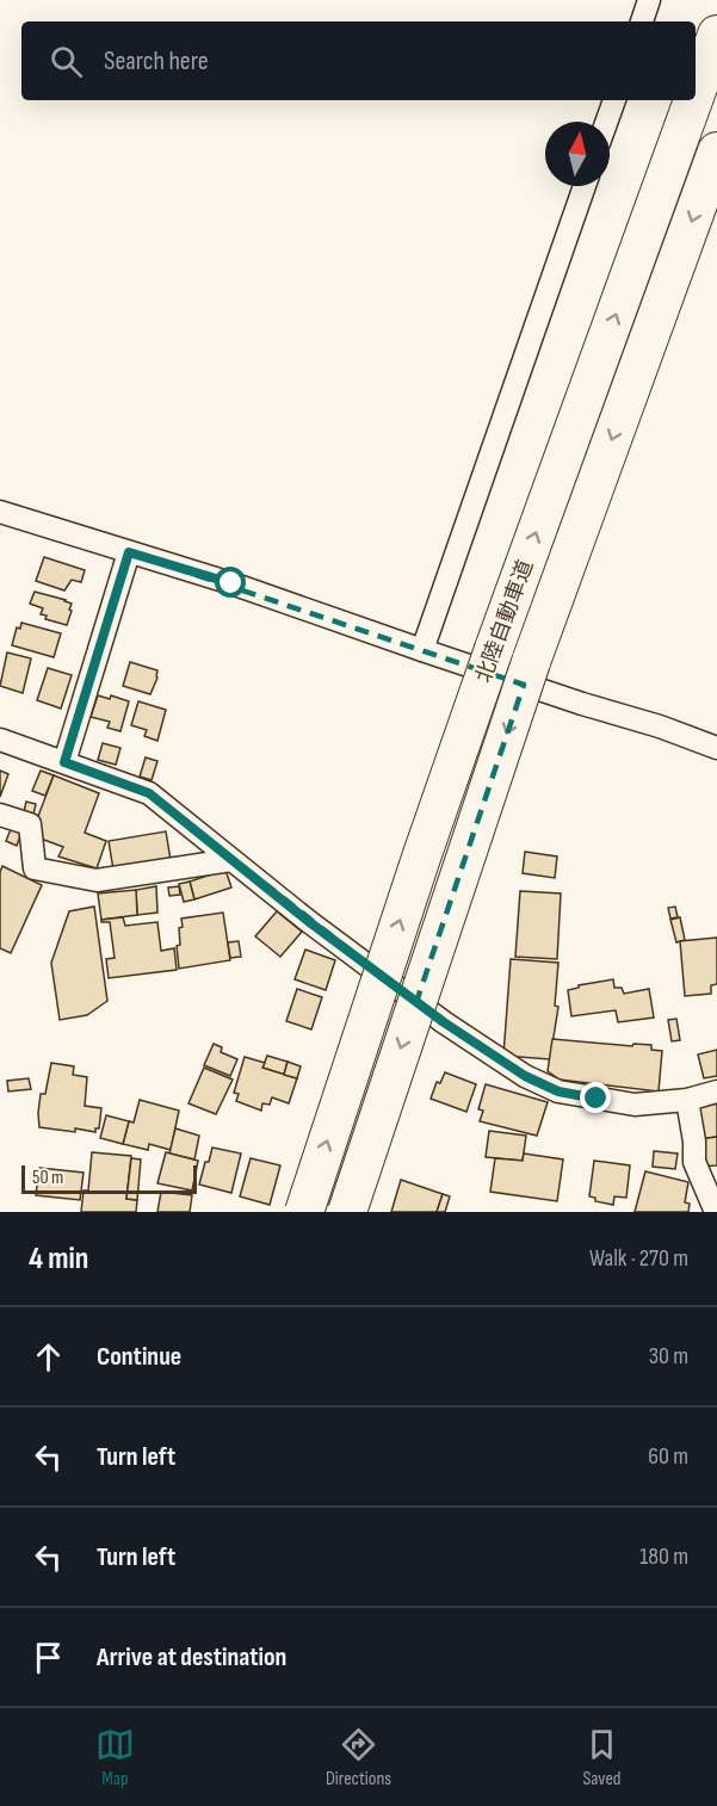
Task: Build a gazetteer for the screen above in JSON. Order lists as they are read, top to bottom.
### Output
{
  "streets": {
    "highway": ["北陸自動車道"]
  },
  "scale_bar": "50 m",
  "north": "top",
  "page": {
    "search": "Search here",
    "scale": "50 m",
    "heading": ["4 min", "Walk · 270 m"],
    "list": [
      ["Continue", "30 m"],
      ["Turn left", "60 m"],
      ["Turn left", "180 m"],
      "Arrive at destination"
    ],
    "nav": ["Map", "Directions", "Saved"]
  }
}
